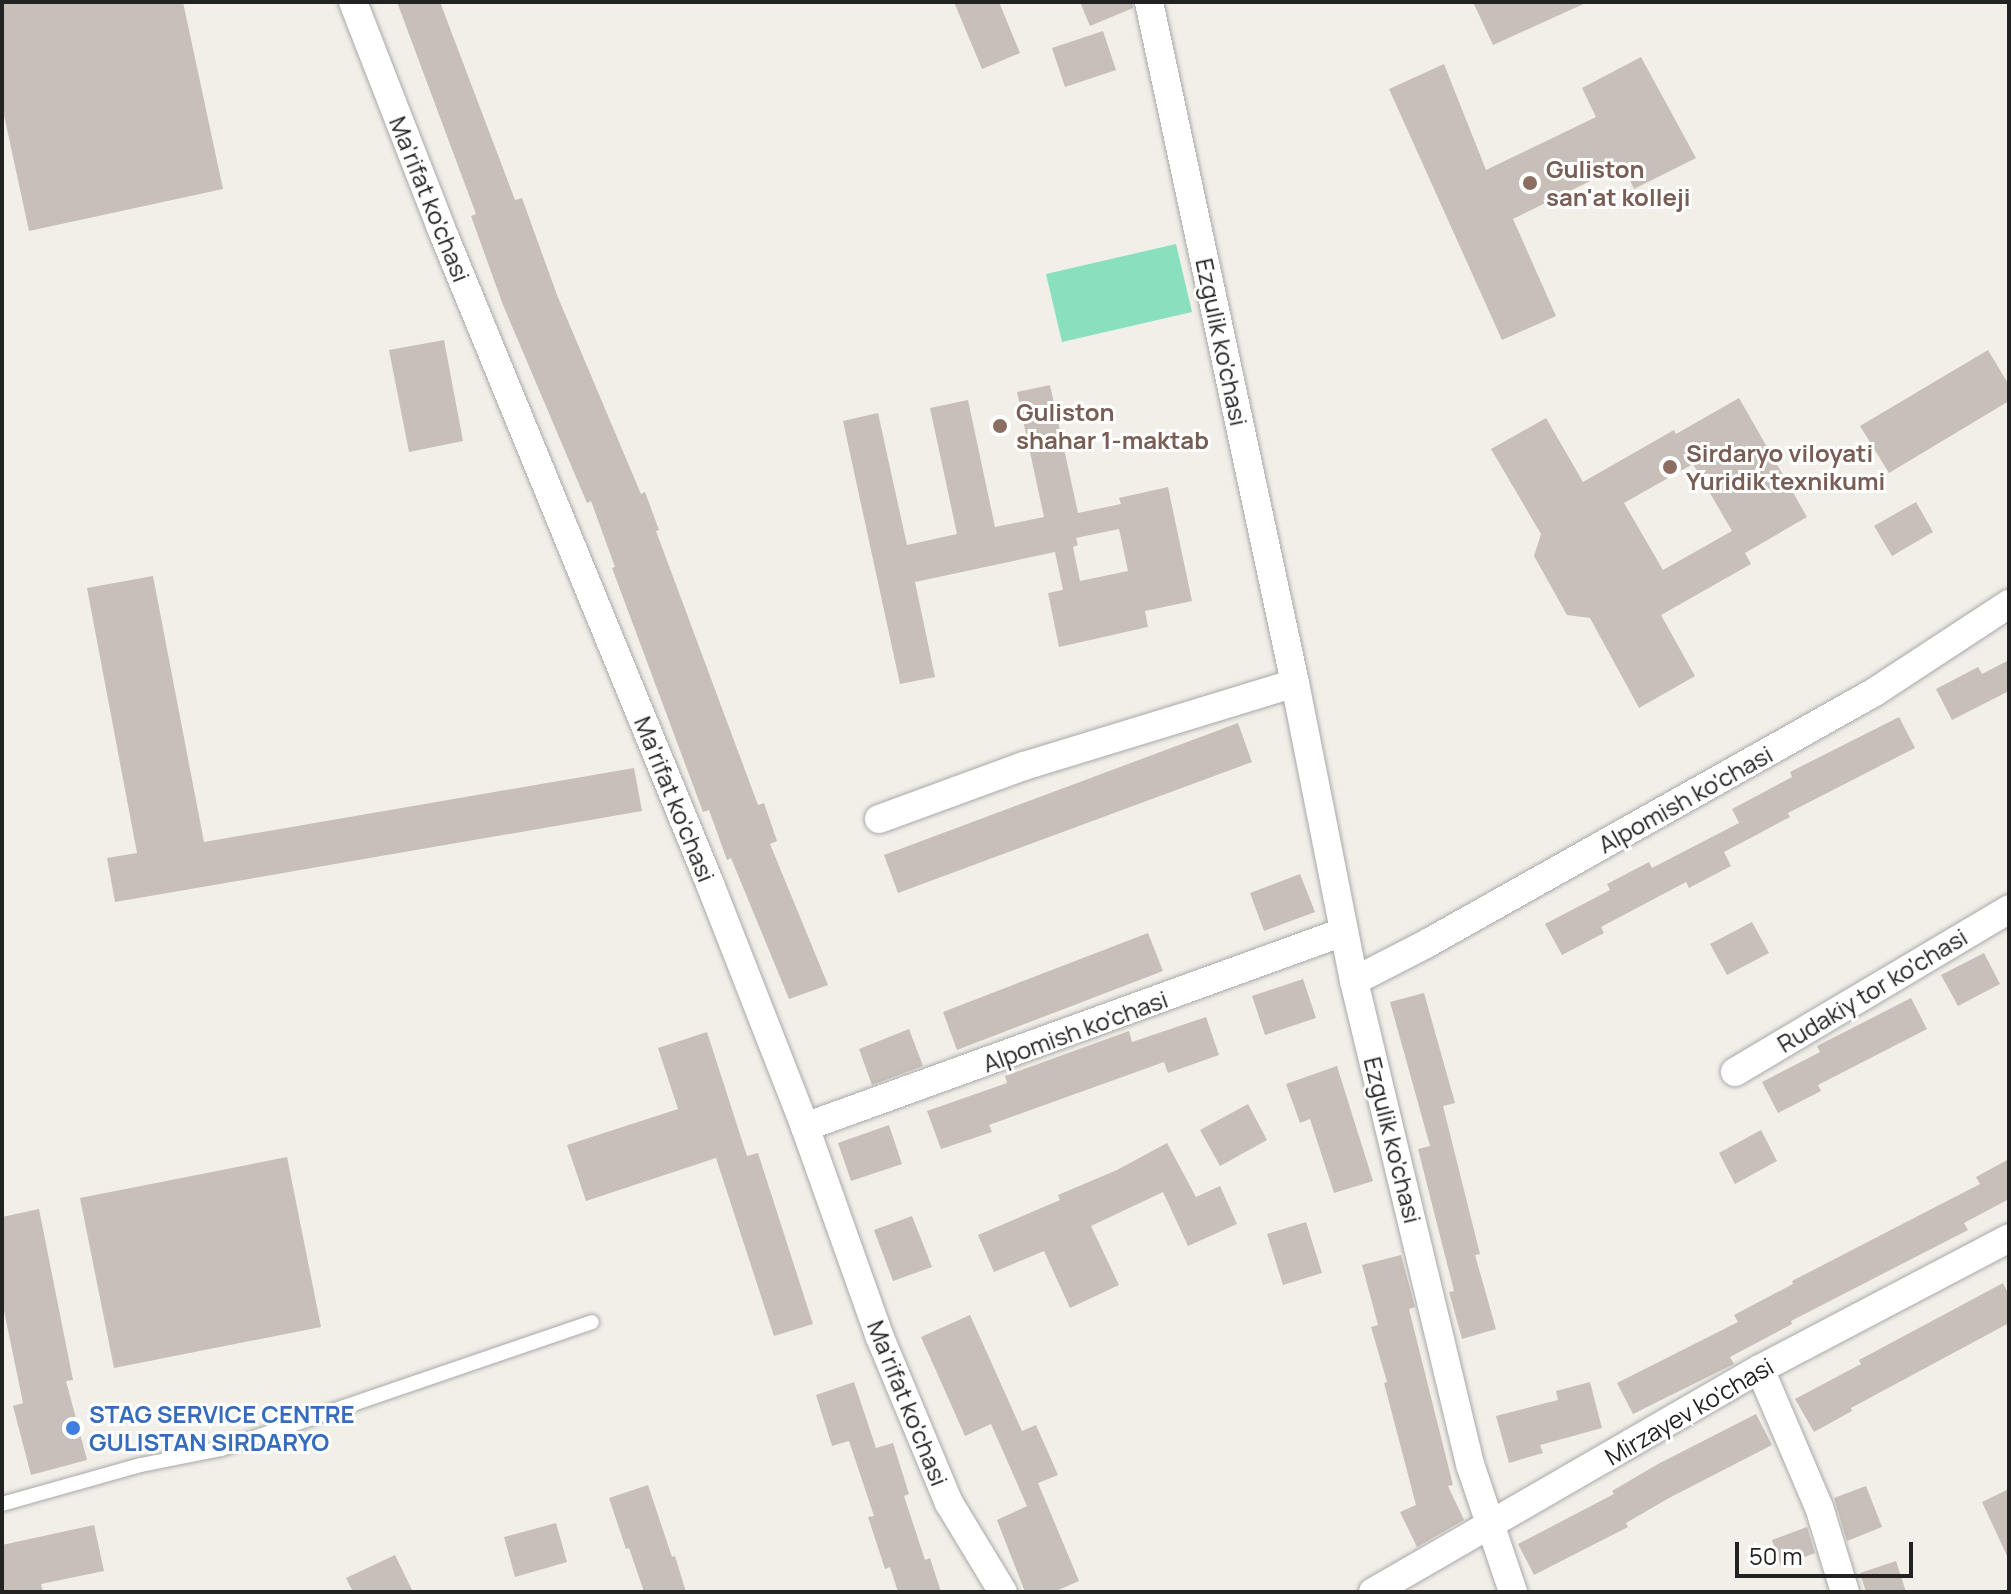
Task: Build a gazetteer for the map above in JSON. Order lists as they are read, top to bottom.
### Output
{
  "streets": {
    "street": [
      "Ma'rifat ko'chasi",
      "Ezgulik ko'chasi",
      "Alpomish ko'chasi",
      "Rudakiy tor ko'chasi",
      "Mirzayev ko'chasi"
    ]
  },
  "crossings": [
    ["Ma'rifat ko'chasi", "Alpomish ko'chasi"],
    ["Ezgulik ko'chasi", "Alpomish ko'chasi"],
    ["Ezgulik ko'chasi", "Mirzayev ko'chasi"]
  ],
  "places": [
    "Guliston san'at kolleji",
    "Guliston shahar 1-maktab",
    "Sirdaryo viloyati Yuridik texnikumi",
    "STAG SERVICE CENTRE GULISTAN SIRDARYO"
  ],
  "scale_bar": "50 m"
}
